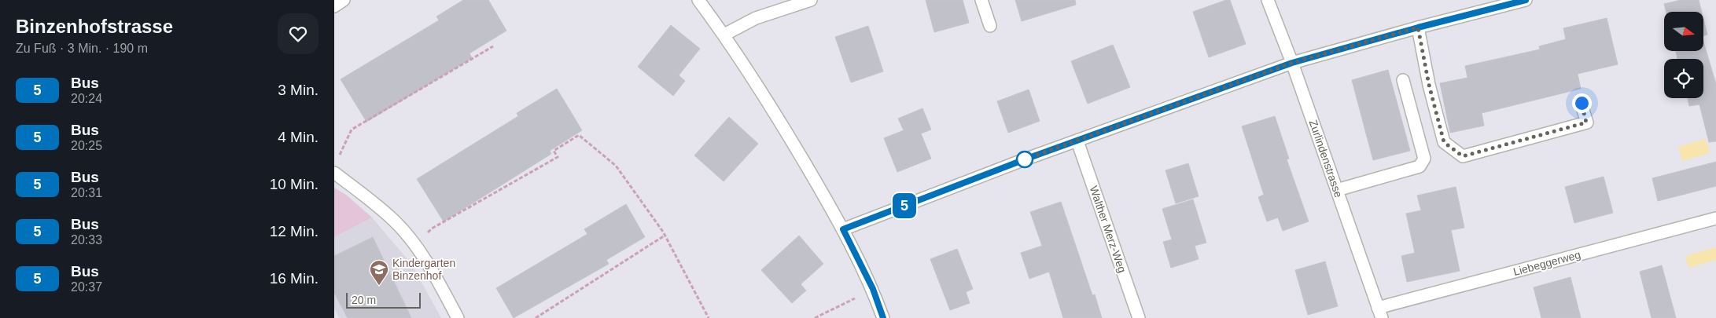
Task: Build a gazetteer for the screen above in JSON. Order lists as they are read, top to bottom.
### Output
{
  "streets": {
    "street": ["Zurlindenstrasse", "Walther Merz-Weg", "Liebeggerweg"]
  },
  "crossings": [
    ["Zurlindenstrasse", "Liebeggerweg"]
  ],
  "places": {
    "school or university": ["Kindergarten Binzenhof"]
  },
  "lines": ["bus line 5"],
  "scale_bar": "20 m",
  "north": "right",
  "page": {
    "heading": ["Binzenhofstrasse", "Zu Fuß · 3 Min. · 190 m"],
    "on_map": "5",
    "list": [
      {
        "mark": "5",
        "name": "Bus",
        "note": "20:24",
        "value": "3 Min."
      },
      {
        "mark": "5",
        "name": "Bus",
        "note": "20:25",
        "value": "4 Min."
      },
      {
        "mark": "5",
        "name": "Bus",
        "note": "20:31",
        "value": "10 Min."
      },
      {
        "mark": "5",
        "name": "Bus",
        "note": "20:33",
        "value": "12 Min."
      },
      {
        "mark": "5",
        "name": "Bus",
        "note": "20:37",
        "value": "16 Min."
      }
    ],
    "scale": "20 m"
  }
}
